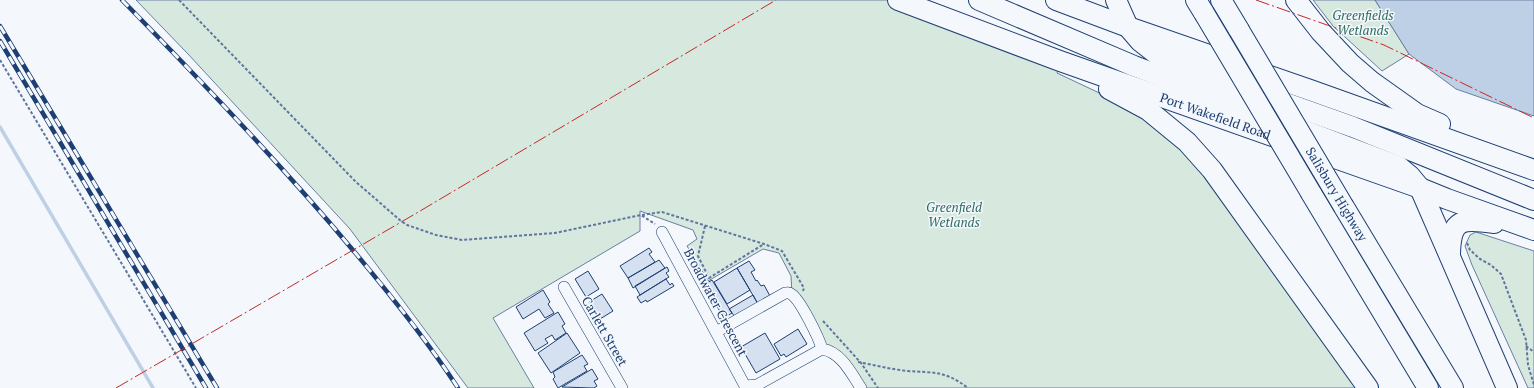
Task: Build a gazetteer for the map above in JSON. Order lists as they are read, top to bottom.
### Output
{
  "streets": {
    "highway": ["Port Wakefield Road", "Salisbury Highway"],
    "street": ["Broadwater Crescent", "Carlett Street"]
  },
  "parks": ["Greenfields Wetlands", "Greenfield Wetlands"]
}
